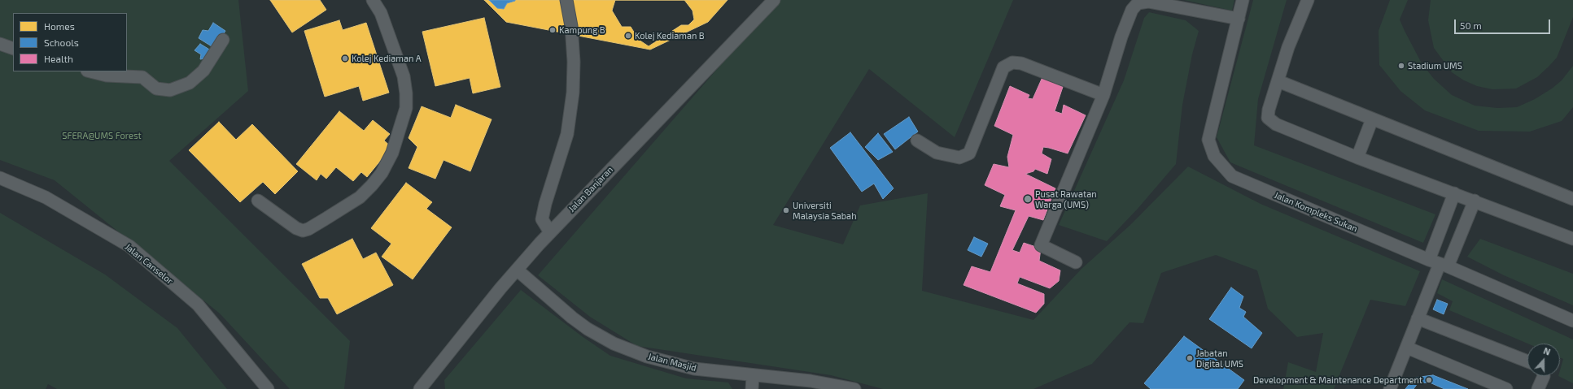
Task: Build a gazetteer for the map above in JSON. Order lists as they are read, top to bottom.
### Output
{
  "streets": {
    "street": [
      "Jalan Banjaran",
      "Jalan Kompleks Sukan",
      "Jalan Canselor",
      "Jalan Masjid"
    ]
  },
  "crossings": [
    ["Jalan Banjaran", "Jalan Masjid"]
  ],
  "parks": ["SFERA@UMS Forest"],
  "places": [
    "Kampung B",
    "Kolej Kediaman B",
    "Kolej Kediaman A",
    "Stadium UMS",
    "Pusat Rawatan Warga (UMS)",
    "Universiti Malaysia Sabah",
    "Jabatan Digital UMS",
    "Development & Maintenance Department"
  ],
  "legend": ["Homes", "Schools", "Health"],
  "scale_bar": "50 m",
  "north": "top"
}
